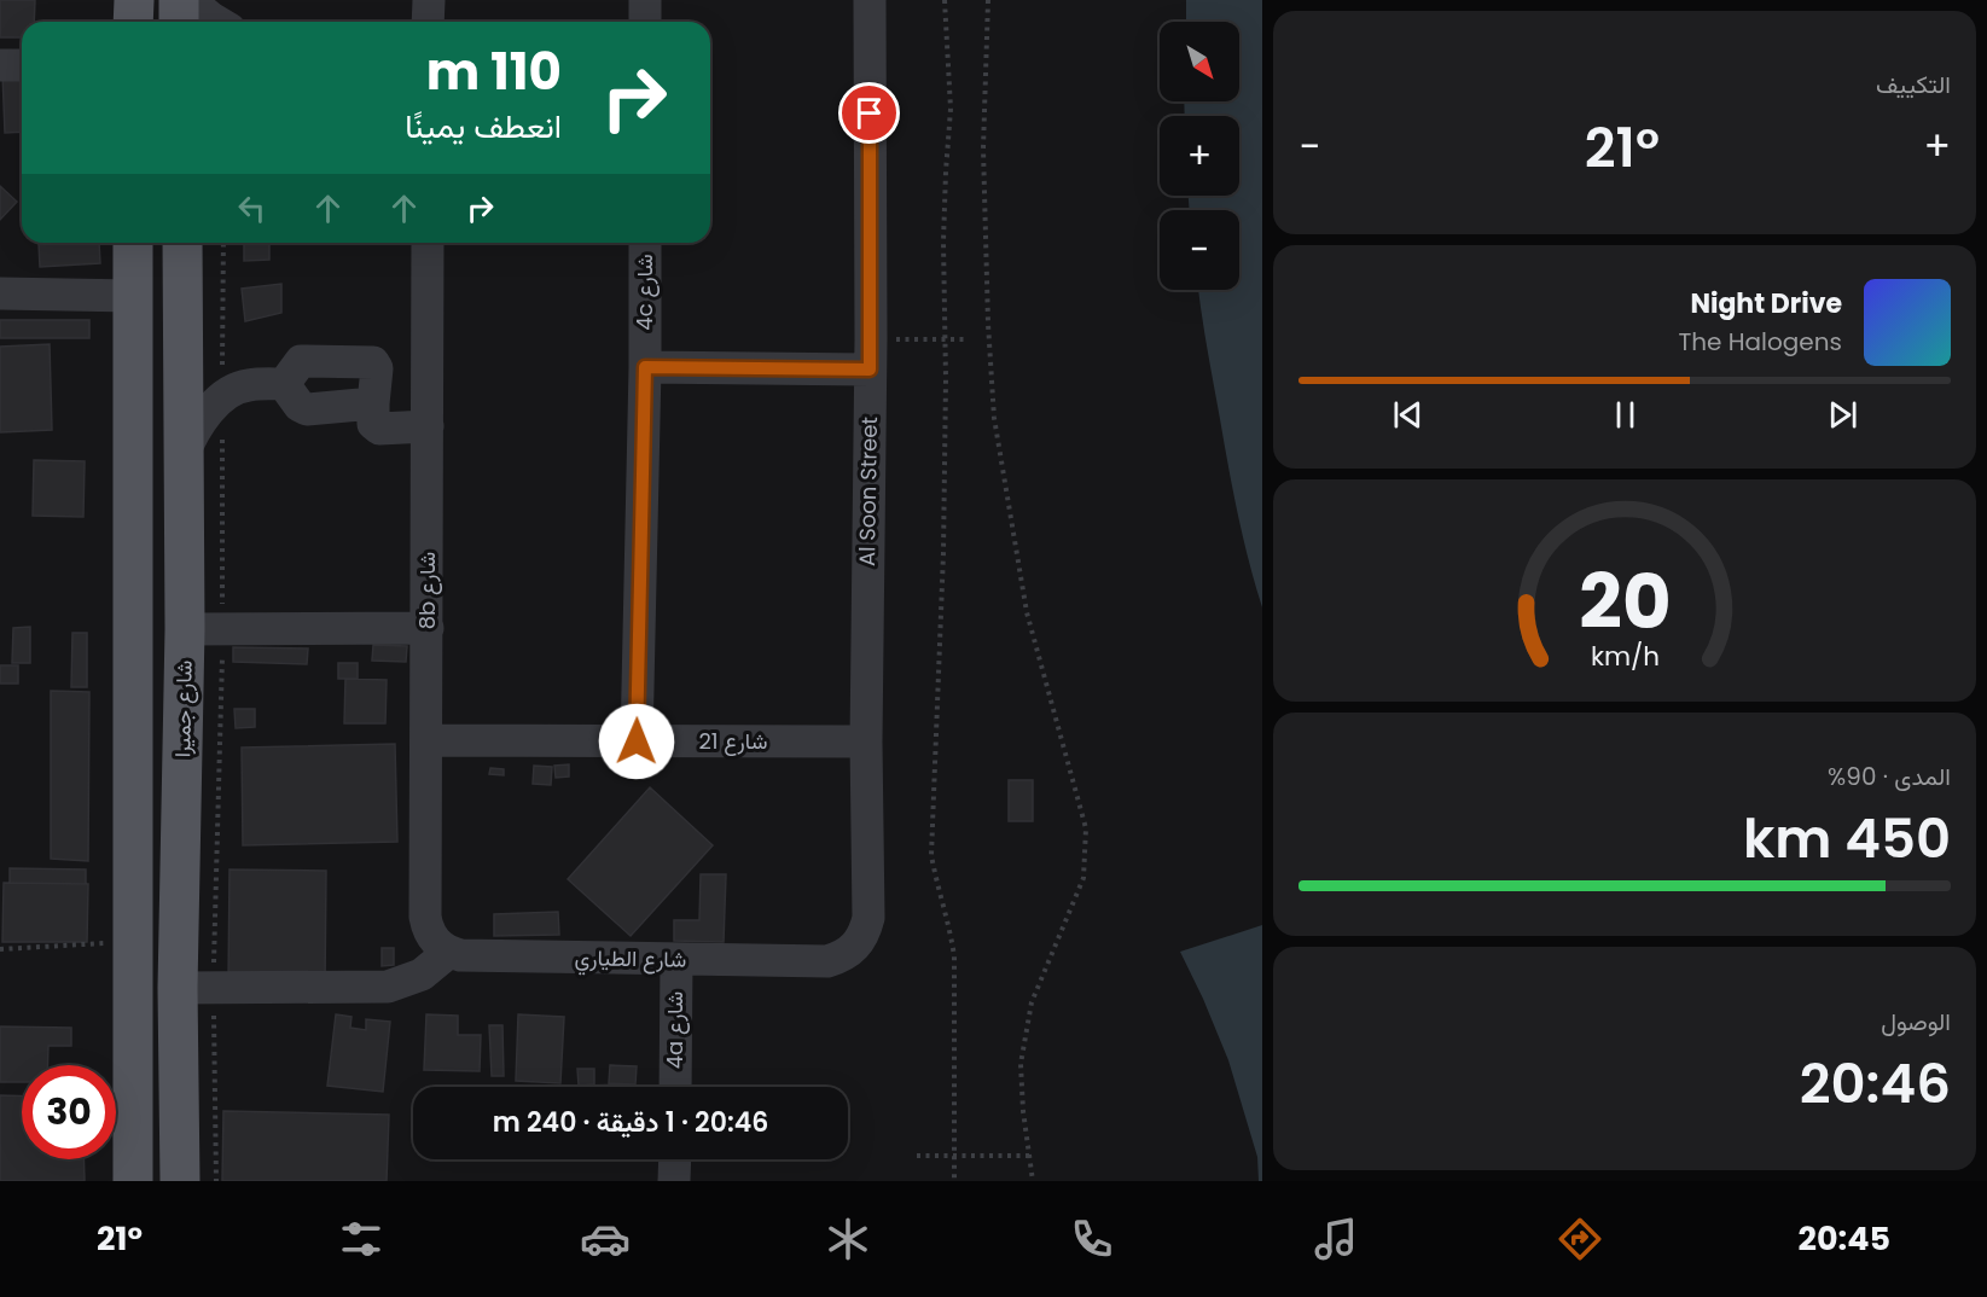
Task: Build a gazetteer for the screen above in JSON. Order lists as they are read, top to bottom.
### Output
{
  "streets": {
    "main road": ["شارع جميرا"],
    "street": [
      "4c شارع",
      "Al Soon Street",
      "8b شارع",
      "شارع 21",
      "شارع الطياري",
      "4a شارع"
    ]
  },
  "crossings": [
    ["4c شارع", "شارع 21"],
    ["Al Soon Street", "شارع 21"],
    ["Al Soon Street", "شارع الطياري"],
    ["8b شارع", "شارع 21"],
    ["8b شارع", "شارع الطياري"],
    ["شارع الطياري", "4a شارع"]
  ],
  "north": "bottom right",
  "page": {
    "tile": [
      "التكييف",
      ["المدى · 90%", "450 km"],
      ["الوصول", "20:46"]
    ],
    "map_buttons": ["+", "−"],
    "turn": ["110 m", "انعطف يمينًا"],
    "heat": ["−", "21°", "+"],
    "song": ["Night Drive", "The Halogens"],
    "limit": "30",
    "trip": "20:46 · 1 دقيقة · 240 m",
    "tabs": ["20:45", "21°"],
    "gauge": ["20", "km/h"]
  }
}
